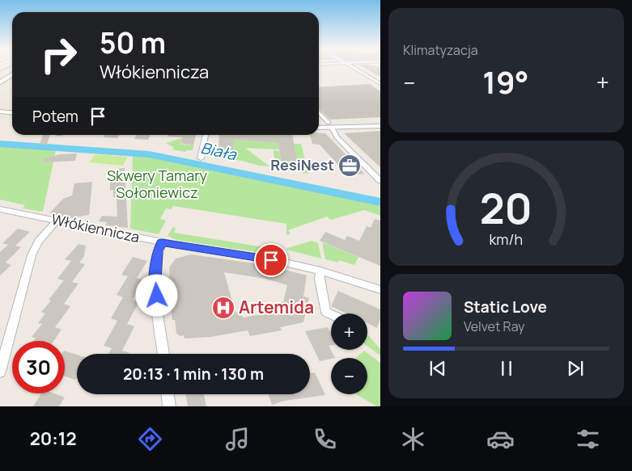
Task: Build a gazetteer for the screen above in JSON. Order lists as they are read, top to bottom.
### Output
{
  "streets": {
    "street": ["Włókiennicza"]
  },
  "water": ["Biała"],
  "parks": ["Skwery Tamary Sołoniewicz"],
  "places": {
    "office": ["ResiNest"],
    "hospital": ["Artemida"]
  },
  "page": {
    "tile": "Klimatyzacja",
    "turn": ["50 m", "Włókiennicza"],
    "heat": ["−", "19°", "+"],
    "then": "Potem",
    "song": ["Static Love", "Velvet Ray"],
    "map_buttons": ["+", "−"],
    "limit": "30",
    "trip": "20:13 · 1 min · 130 m",
    "tabs": "20:12",
    "gauge": ["20", "km/h"]
  }
}
